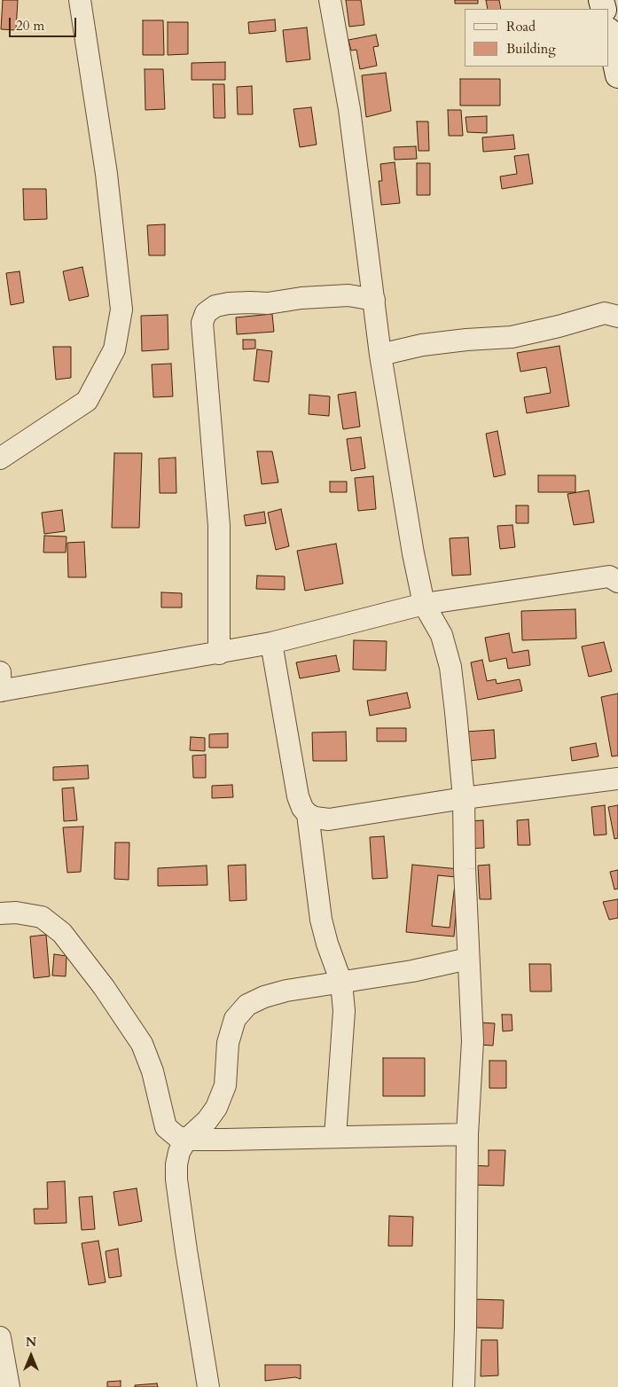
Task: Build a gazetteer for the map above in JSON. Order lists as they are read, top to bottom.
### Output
{
  "legend": ["Road", "Building"],
  "scale_bar": "20 m",
  "north": "top"
}
